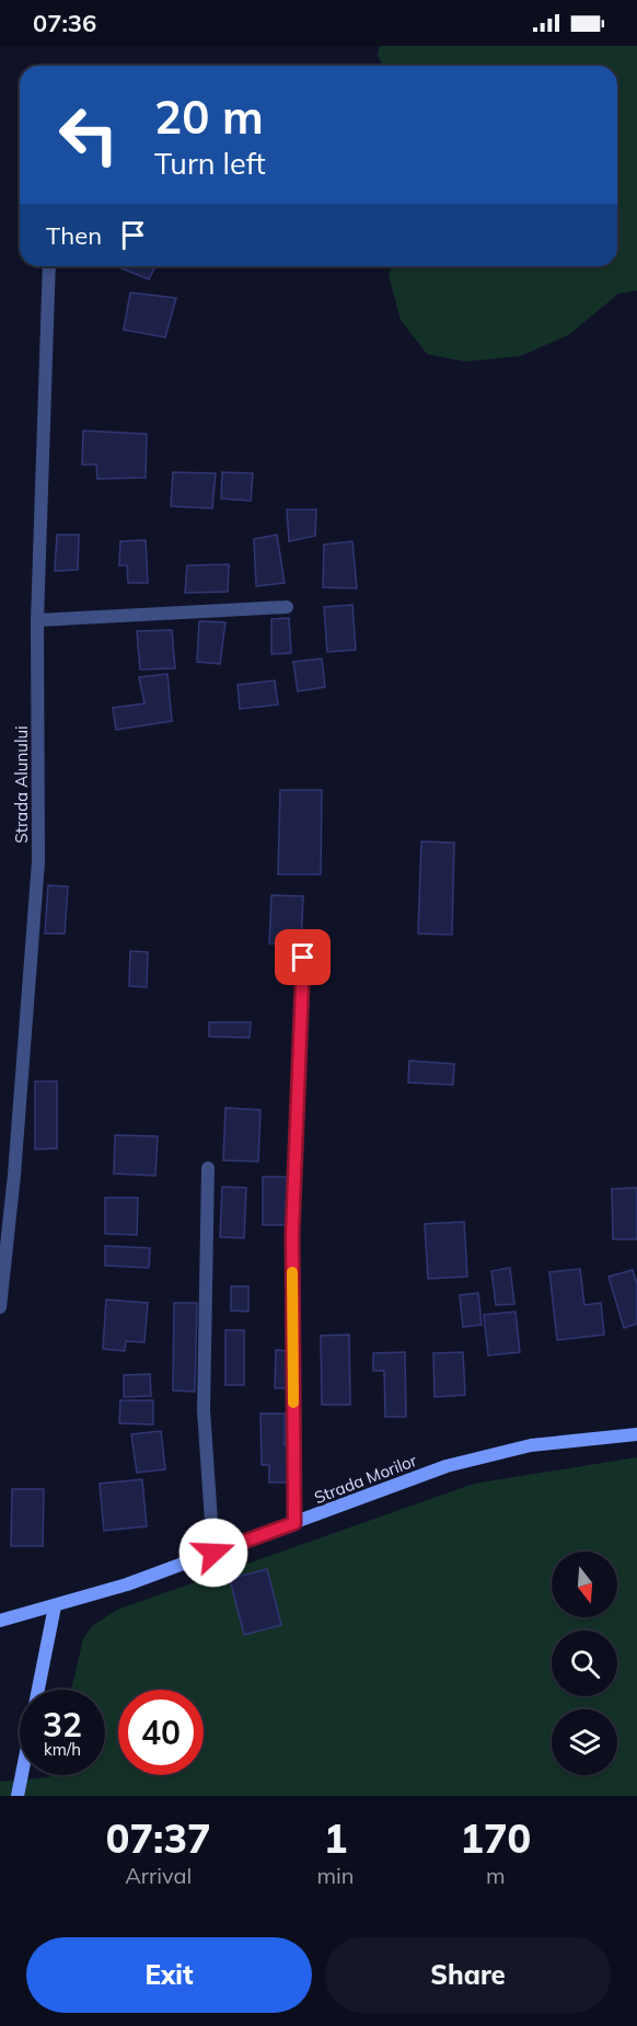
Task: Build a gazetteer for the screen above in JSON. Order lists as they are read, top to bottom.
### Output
{
  "streets": {
    "street": ["Strada Alunului", "Strada Morilor"]
  },
  "north": "bottom",
  "page": {
    "status": "07:36",
    "turn": ["20 m", "Turn left"],
    "then": "Then",
    "speed": "32 km/h",
    "limit": "40",
    "eta": [
      "07:37",
      "Arrival",
      "1",
      "min",
      "170",
      "m"
    ],
    "buttons": ["Exit", "Share"]
  }
}
